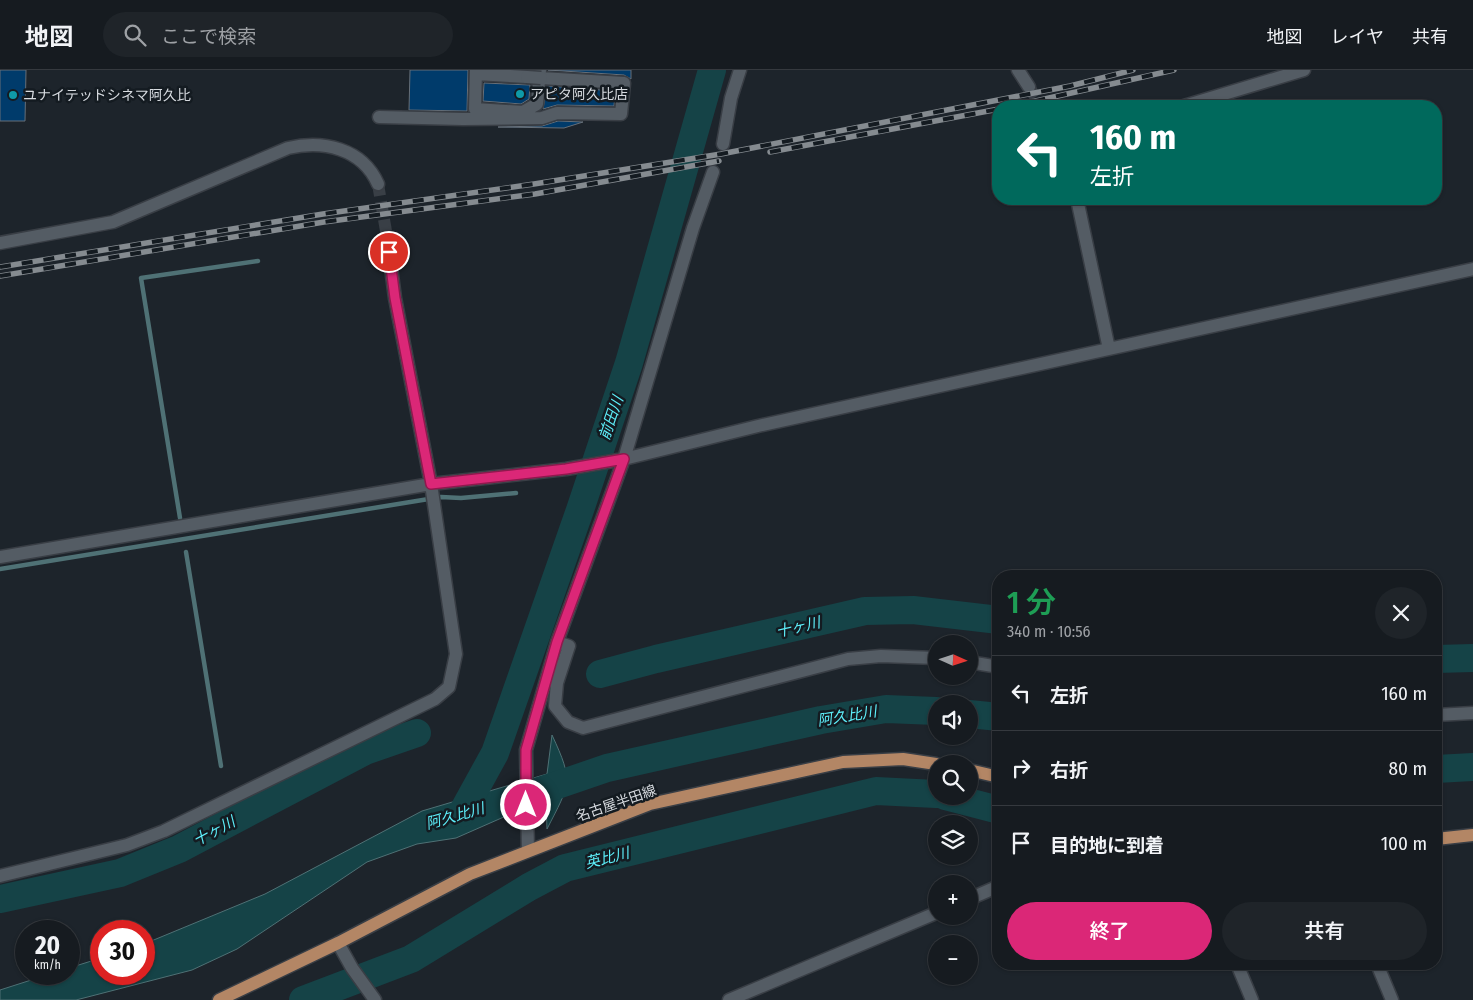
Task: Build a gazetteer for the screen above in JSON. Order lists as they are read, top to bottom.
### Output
{
  "streets": {
    "main road": ["名古屋半田線"]
  },
  "water": [
    "前田川",
    "十ヶ川",
    "阿久比川",
    "英比川"
  ],
  "places": ["アピタ阿久比店", "ユナイテッドシネマ阿久比"],
  "north": "right",
  "page": {
    "header": "地図",
    "search": "ここで検索",
    "nav": ["地図", "レイヤ", "共有"],
    "turn": ["160 m", "左折"],
    "heading": ["1 分", "340 m · 10:56"],
    "map_buttons": ["+", "−"],
    "list": [
      {
        "name": "左折",
        "value": "160 m"
      },
      {
        "name": "右折",
        "value": "80 m"
      },
      {
        "name": "目的地に到着",
        "value": "100 m"
      }
    ],
    "buttons": ["終了", "共有"],
    "speed": "20 km/h",
    "limit": "30"
  }
}
